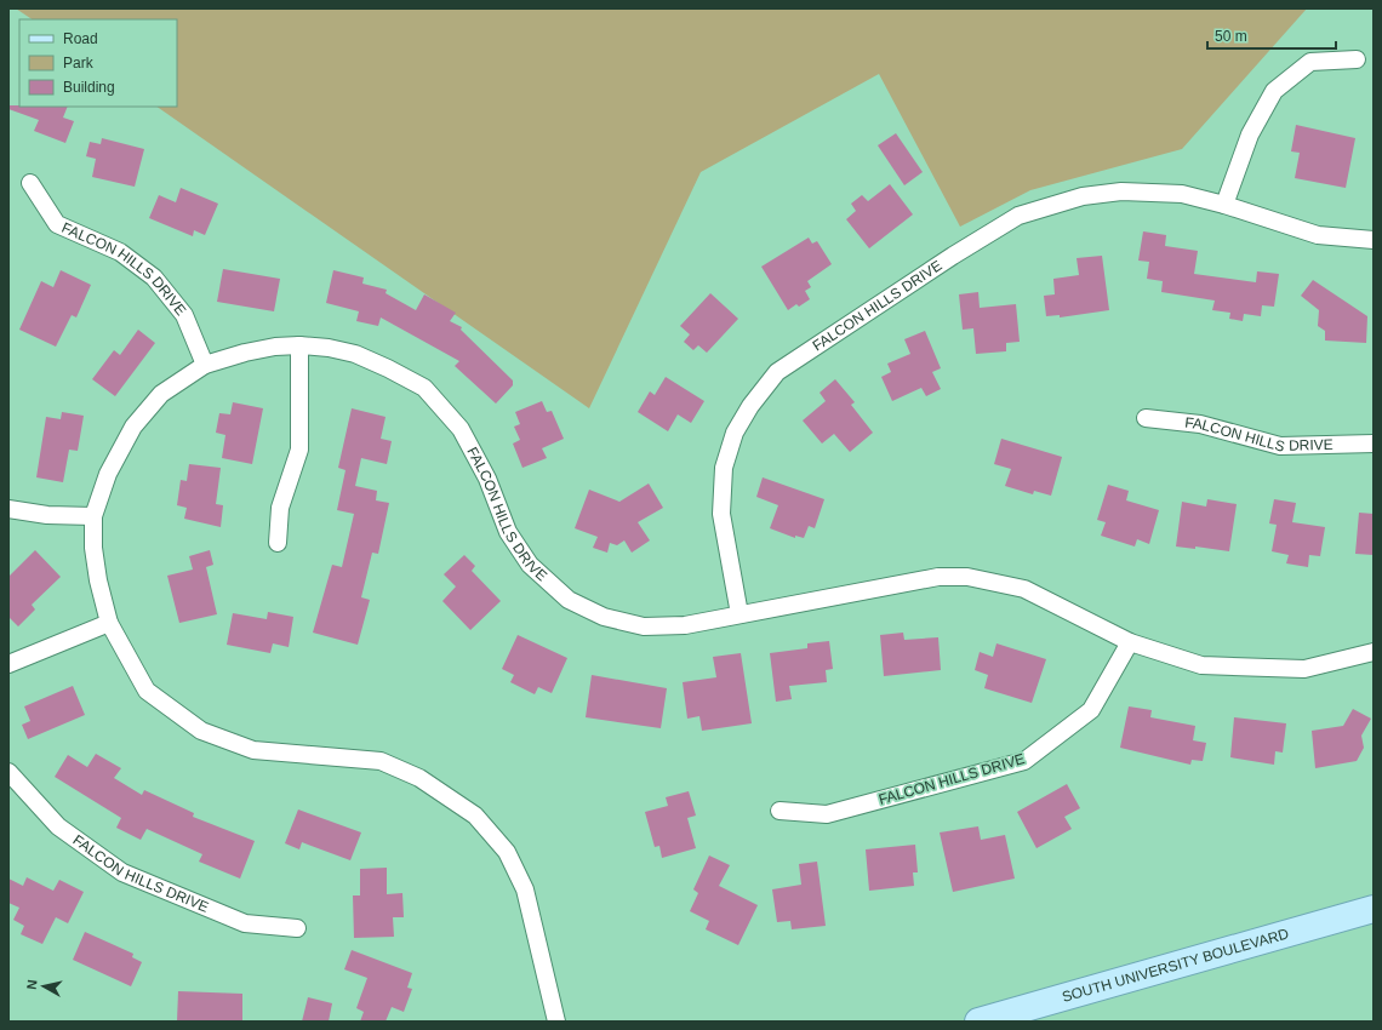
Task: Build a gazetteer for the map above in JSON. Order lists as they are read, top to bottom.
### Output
{
  "streets": {
    "main road": ["SOUTH UNIVERSITY BOULEVARD"],
    "street": ["FALCON HILLS DRIVE"]
  },
  "legend": ["Road", "Park", "Building"],
  "scale_bar": "50 m",
  "north": "left"
}
